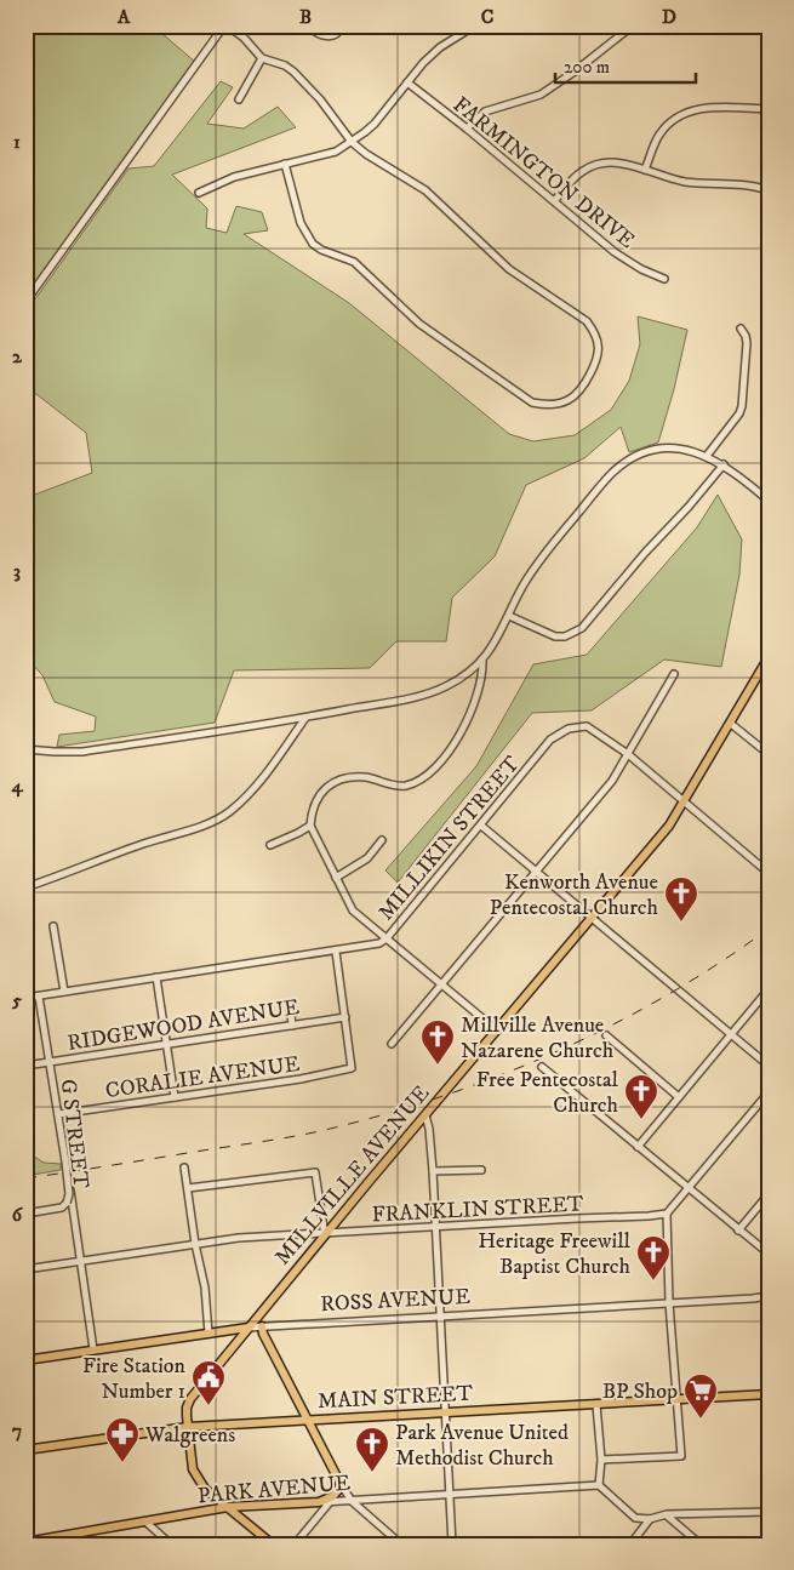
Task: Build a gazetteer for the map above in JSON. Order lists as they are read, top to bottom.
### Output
{
  "streets": {
    "main road": [
      "MILLVILLE AVENUE",
      "ROSS AVENUE",
      "MAIN STREET",
      "PARK AVENUE"
    ],
    "street": [
      "FARMINGTON DRIVE",
      "MILLIKIN STREET",
      "RIDGEWOOD AVENUE",
      "CORALIE AVENUE",
      "G STREET",
      "FRANKLIN STREET"
    ]
  },
  "crossings": [
    ["MILLIKIN STREET", "G STREET"],
    ["MILLIKIN STREET", "MILLVILLE AVENUE"],
    ["RIDGEWOOD AVENUE", "CORALIE AVENUE"],
    ["RIDGEWOOD AVENUE", "G STREET"],
    ["CORALIE AVENUE", "G STREET"],
    ["G STREET", "FRANKLIN STREET"],
    ["G STREET", "ROSS AVENUE"],
    ["MILLVILLE AVENUE", "FRANKLIN STREET"],
    ["MILLVILLE AVENUE", "ROSS AVENUE"],
    ["MILLVILLE AVENUE", "MAIN STREET"],
    ["MILLVILLE AVENUE", "PARK AVENUE"]
  ],
  "places": {
    "church": [
      "Kenworth Avenue Pentecostal Church",
      "Millville Avenue Nazarene Church",
      "Free Pentecostal Church",
      "Heritage Freewill Baptist Church",
      "Park Avenue United Methodist Church"
    ],
    "public building": ["Fire Station Number 1"],
    "supermarket": ["BP Shop"],
    "pharmacy": ["Walgreens"]
  },
  "scale_bar": "200 m",
  "grid": {
    "columns": [
      "A",
      "B",
      "C",
      "D"
    ],
    "rows": [
      "1",
      "2",
      "3",
      "4",
      "5",
      "6",
      "7"
    ]
  }
}
